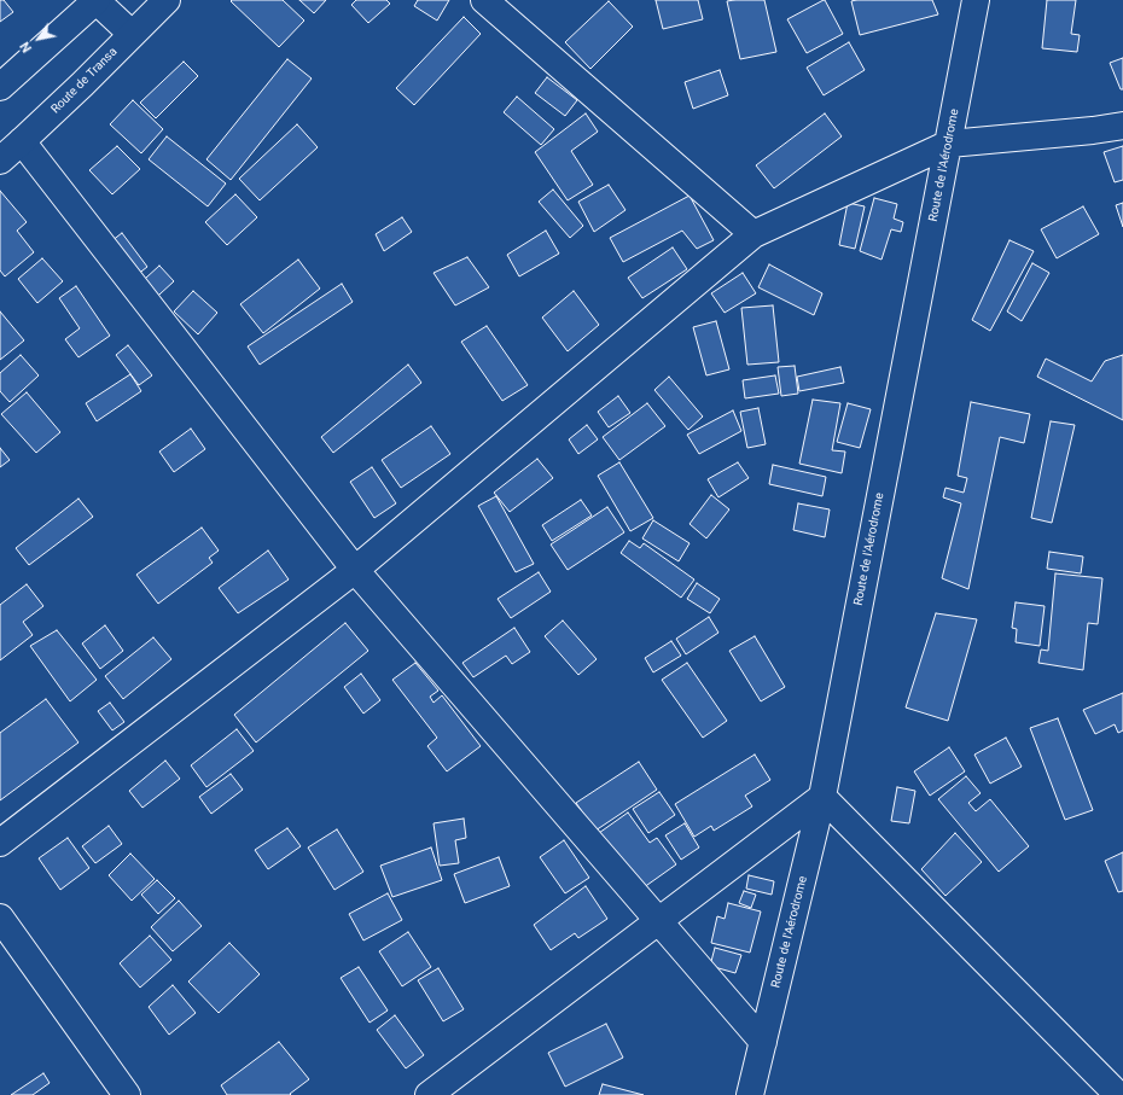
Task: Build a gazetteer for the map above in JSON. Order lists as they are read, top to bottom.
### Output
{
  "streets": {
    "street": ["Route de Transa", "Route de l'Aérodrome"]
  },
  "north": "bottom left"
}
